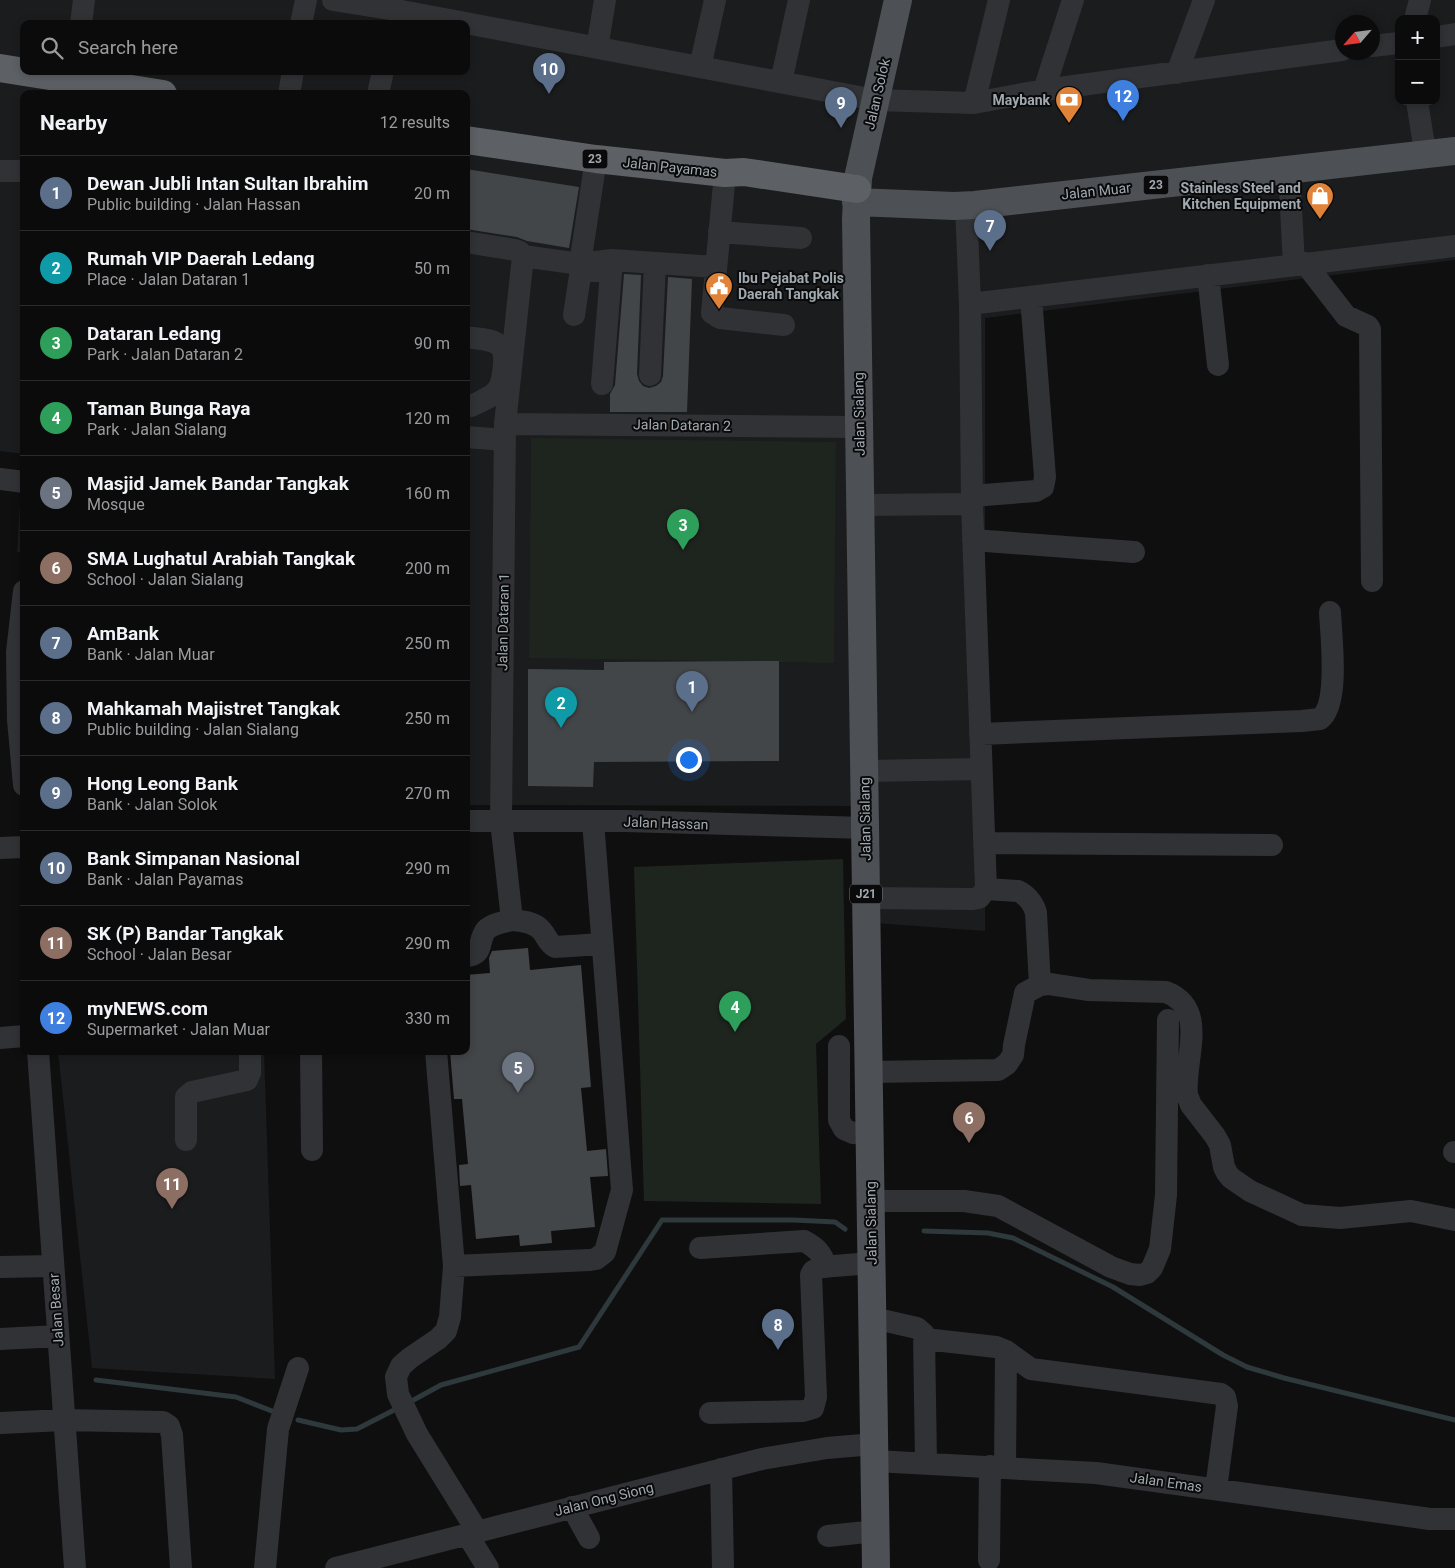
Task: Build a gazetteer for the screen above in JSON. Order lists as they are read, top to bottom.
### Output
{
  "streets": {
    "highway": ["23", "Jalan Payamas"],
    "main road": [
      "Jalan Solok",
      "Jalan Muar",
      "Jalan Sialang",
      "J21"
    ],
    "street": [
      "Jalan Dataran 2",
      "Jalan Dataran 1",
      "Jalan Hassan",
      "Jalan Besar",
      "Jalan Emas",
      "Jalan Ong Siong"
    ]
  },
  "crossings": [
    ["Jalan Solok", "Jalan Payamas"],
    ["Jalan Solok", "Jalan Muar"],
    ["Jalan Solok", "Jalan Sialang"],
    ["Jalan Payamas", "Jalan Muar"],
    ["Jalan Payamas", "Jalan Sialang"],
    ["Jalan Muar", "Jalan Sialang"],
    ["Jalan Sialang", "Jalan Dataran 2"],
    ["Jalan Sialang", "Jalan Hassan"],
    ["Jalan Sialang", "Jalan Emas"],
    ["Jalan Sialang", "Jalan Ong Siong"],
    ["Jalan Dataran 2", "Jalan Dataran 1"],
    ["Jalan Dataran 1", "Jalan Hassan"],
    ["Jalan Emas", "Jalan Ong Siong"]
  ],
  "places": {
    "bank": ["Maybank"],
    "shop": ["Stainless Steel and Kitchen Equipment"],
    "public building": ["Ibu Pejabat Polis Daerah Tangkak"]
  },
  "north": "bottom left",
  "page": {
    "map_buttons": ["+", "−"],
    "search": "Search here",
    "pins": [
      "10",
      "12",
      "9",
      "7",
      "3",
      "1",
      "2",
      "4",
      "5",
      "6",
      "11",
      "8"
    ],
    "heading": ["Nearby", "12 results"],
    "list": [
      {
        "mark": "1",
        "name": "Dewan Jubli Intan Sultan Ibrahim",
        "note": "Public building · Jalan Hassan",
        "value": "20 m"
      },
      {
        "mark": "2",
        "name": "Rumah VIP Daerah Ledang",
        "note": "Place · Jalan Dataran 1",
        "value": "50 m"
      },
      {
        "mark": "3",
        "name": "Dataran Ledang",
        "note": "Park · Jalan Dataran 2",
        "value": "90 m"
      },
      {
        "mark": "4",
        "name": "Taman Bunga Raya",
        "note": "Park · Jalan Sialang",
        "value": "120 m"
      },
      {
        "mark": "5",
        "name": "Masjid Jamek Bandar Tangkak",
        "note": "Mosque",
        "value": "160 m"
      },
      {
        "mark": "6",
        "name": "SMA Lughatul Arabiah Tangkak",
        "note": "School · Jalan Sialang",
        "value": "200 m"
      },
      {
        "mark": "7",
        "name": "AmBank",
        "note": "Bank · Jalan Muar",
        "value": "250 m"
      },
      {
        "mark": "8",
        "name": "Mahkamah Majistret Tangkak",
        "note": "Public building · Jalan Sialang",
        "value": "250 m"
      },
      {
        "mark": "9",
        "name": "Hong Leong Bank",
        "note": "Bank · Jalan Solok",
        "value": "270 m"
      },
      {
        "mark": "10",
        "name": "Bank Simpanan Nasional",
        "note": "Bank · Jalan Payamas",
        "value": "290 m"
      },
      {
        "mark": "11",
        "name": "SK (P) Bandar Tangkak",
        "note": "School · Jalan Besar",
        "value": "290 m"
      },
      {
        "mark": "12",
        "name": "myNEWS.com",
        "note": "Supermarket · Jalan Muar",
        "value": "330 m"
      }
    ]
  }
}
